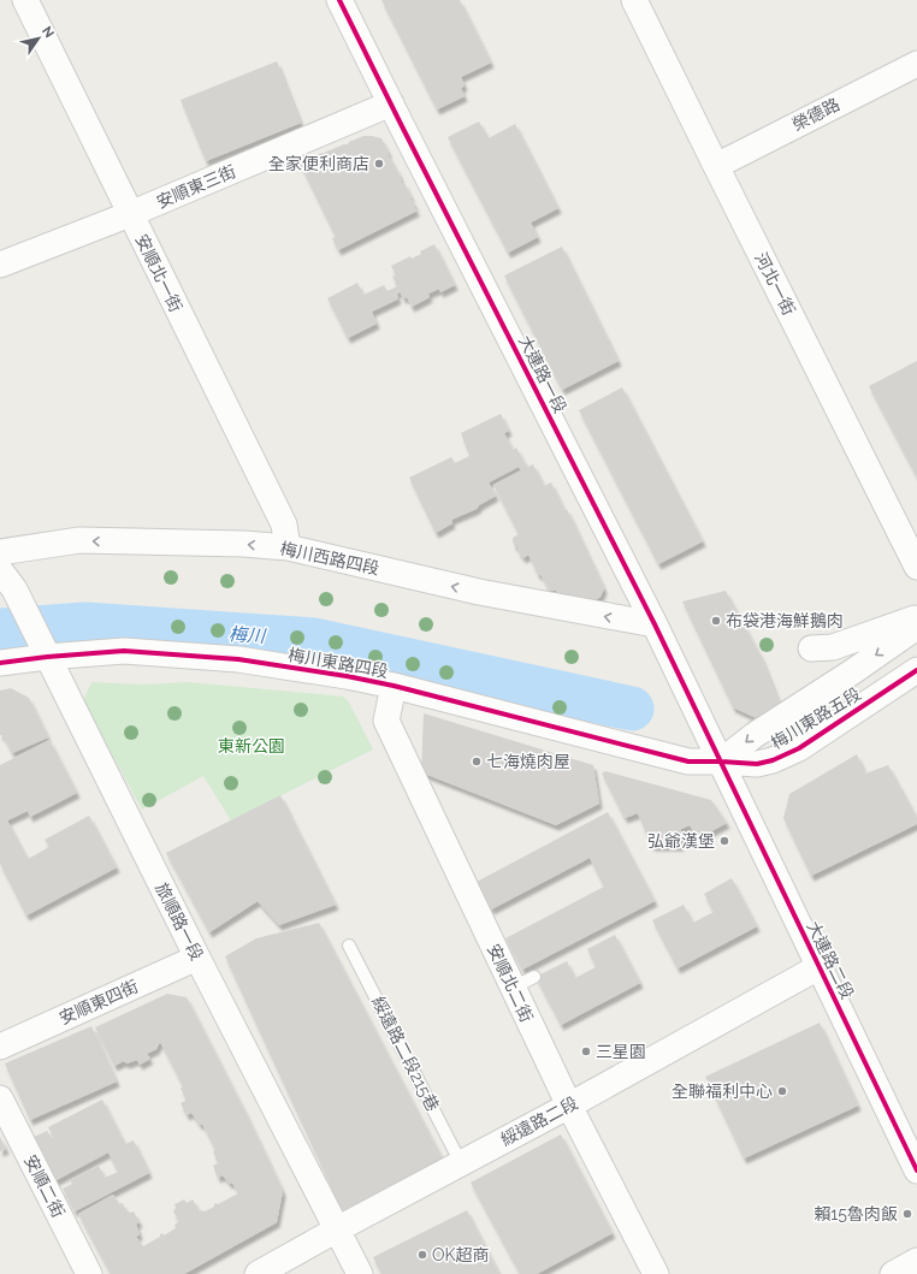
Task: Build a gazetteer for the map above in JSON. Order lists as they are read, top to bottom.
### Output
{
  "streets": {
    "street": [
      "榮德路",
      "安順東三街",
      "安順北一街",
      "河北一街",
      "大連路一段",
      "梅川西路四段",
      "梅川東路四段",
      "梅川東路五段",
      "旅順路一段",
      "大連路二段",
      "安順北二街",
      "安順東四街",
      "綏遠路二段",
      "安順二街"
    ],
    "lane": ["綏遠路二段215巷"]
  },
  "crossings": [
    ["榮德路", "河北一街"],
    ["安順東三街", "安順北一街"],
    ["安順東三街", "大連路一段"],
    ["安順北一街", "梅川西路四段"],
    ["大連路一段", "梅川西路四段"],
    ["大連路一段", "梅川東路四段"],
    ["大連路一段", "梅川東路五段"],
    ["大連路一段", "大連路二段"],
    ["梅川東路四段", "梅川東路五段"],
    ["梅川東路四段", "旅順路一段"],
    ["梅川東路四段", "大連路二段"],
    ["梅川東路四段", "安順北二街"],
    ["梅川東路五段", "大連路二段"],
    ["旅順路一段", "安順東四街"],
    ["旅順路一段", "綏遠路二段"],
    ["大連路二段", "綏遠路二段"],
    ["安順北二街", "綏遠路二段"],
    ["綏遠路二段215巷", "綏遠路二段"]
  ],
  "one_way": ["梅川西路四段"],
  "water": ["梅川"],
  "parks": ["東新公園"],
  "places": [
    "全家便利商店",
    "布袋港海鮮鵝肉",
    "七海燒肉屋",
    "弘爺漢堡",
    "三星園",
    "全聯福利中心",
    "賴15魯肉飯",
    "OK超商"
  ],
  "north": "top right"
}
